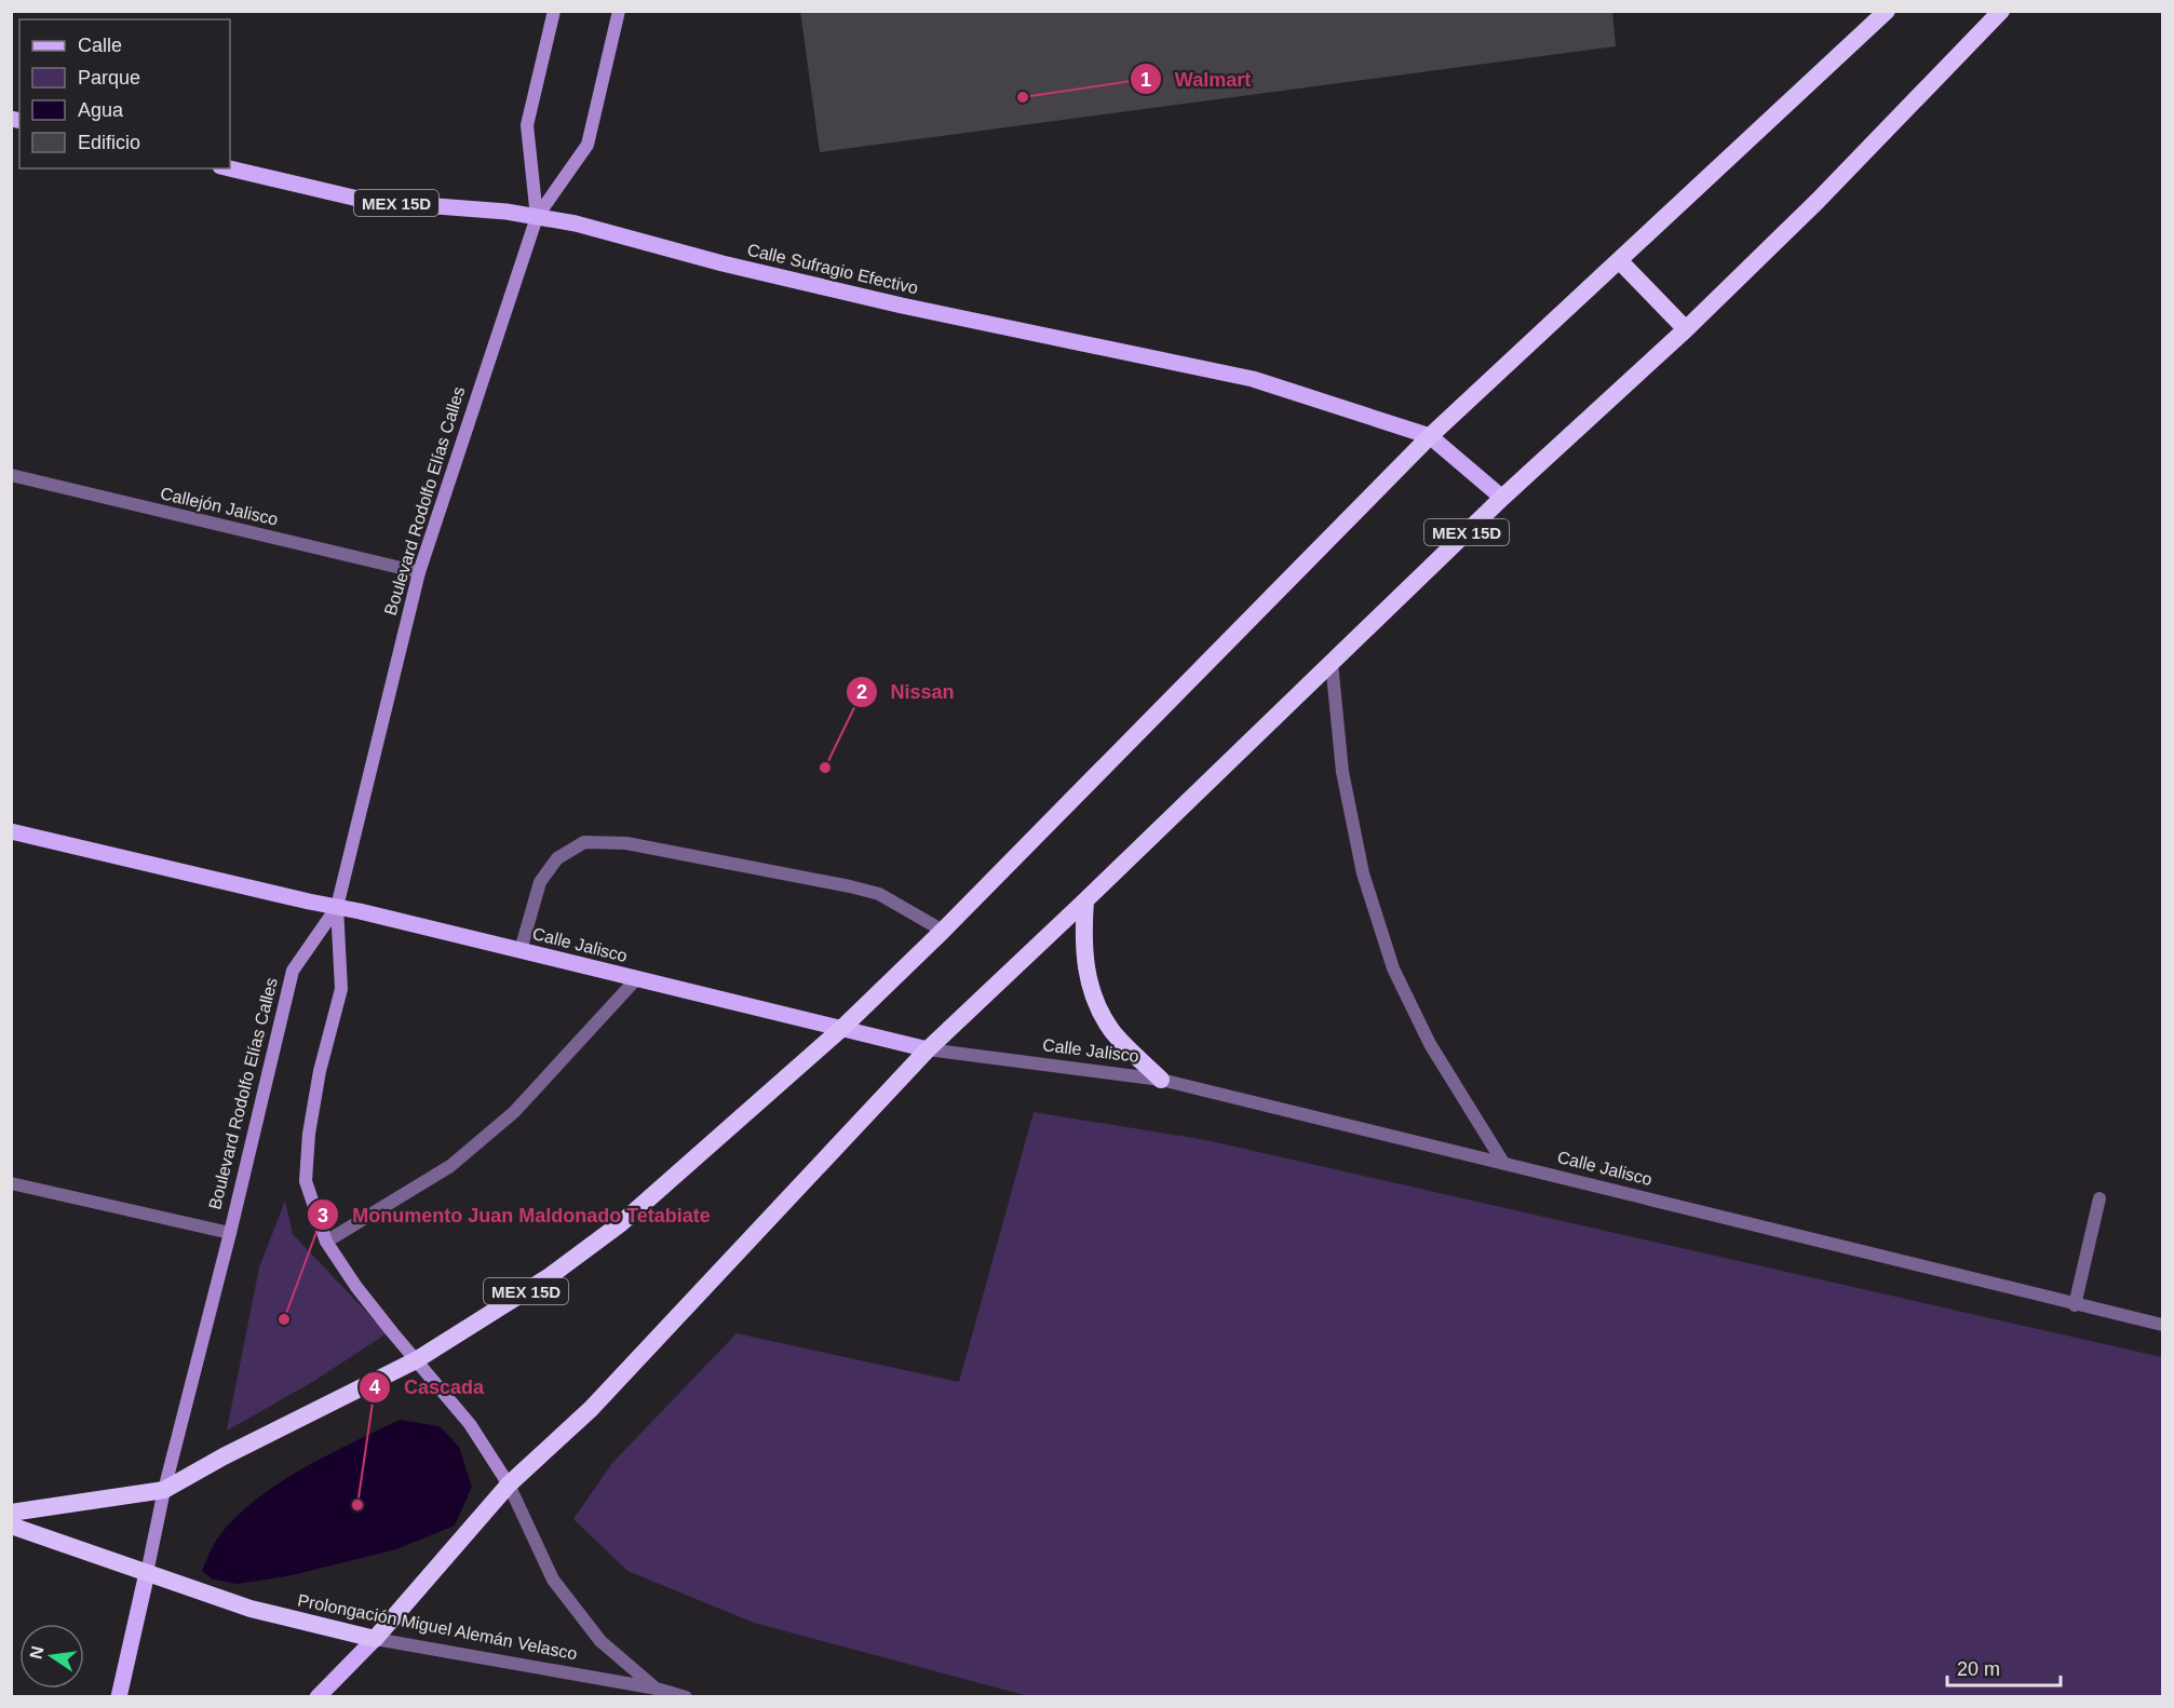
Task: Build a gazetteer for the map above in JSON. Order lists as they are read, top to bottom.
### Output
{
  "streets": {
    "highway": ["MEX 15D", "Prolongación Miguel Alemán Velasco"],
    "main road": ["Calle Sufragio Efectivo", "Boulevard Rodolfo Elías Calles", "Calle Jalisco"],
    "street": ["Callejón Jalisco"]
  },
  "crossings": [
    ["MEX 15D", "Calle Sufragio Efectivo"],
    ["MEX 15D", "Boulevard Rodolfo Elías Calles"],
    ["MEX 15D", "Calle Jalisco"],
    ["MEX 15D", "Prolongación Miguel Alemán Velasco"],
    ["Calle Sufragio Efectivo", "Boulevard Rodolfo Elías Calles"],
    ["Boulevard Rodolfo Elías Calles", "Callejón Jalisco"],
    ["Boulevard Rodolfo Elías Calles", "Calle Jalisco"],
    ["Boulevard Rodolfo Elías Calles", "Prolongación Miguel Alemán Velasco"]
  ],
  "places": [
    "Walmart",
    "Nissan",
    "Monumento Juan Maldonado Tetabiate",
    "Cascada"
  ],
  "legend": [
    "Calle",
    "Parque",
    "Agua",
    "Edificio"
  ],
  "scale_bar": "20 m",
  "north": "left"
}
